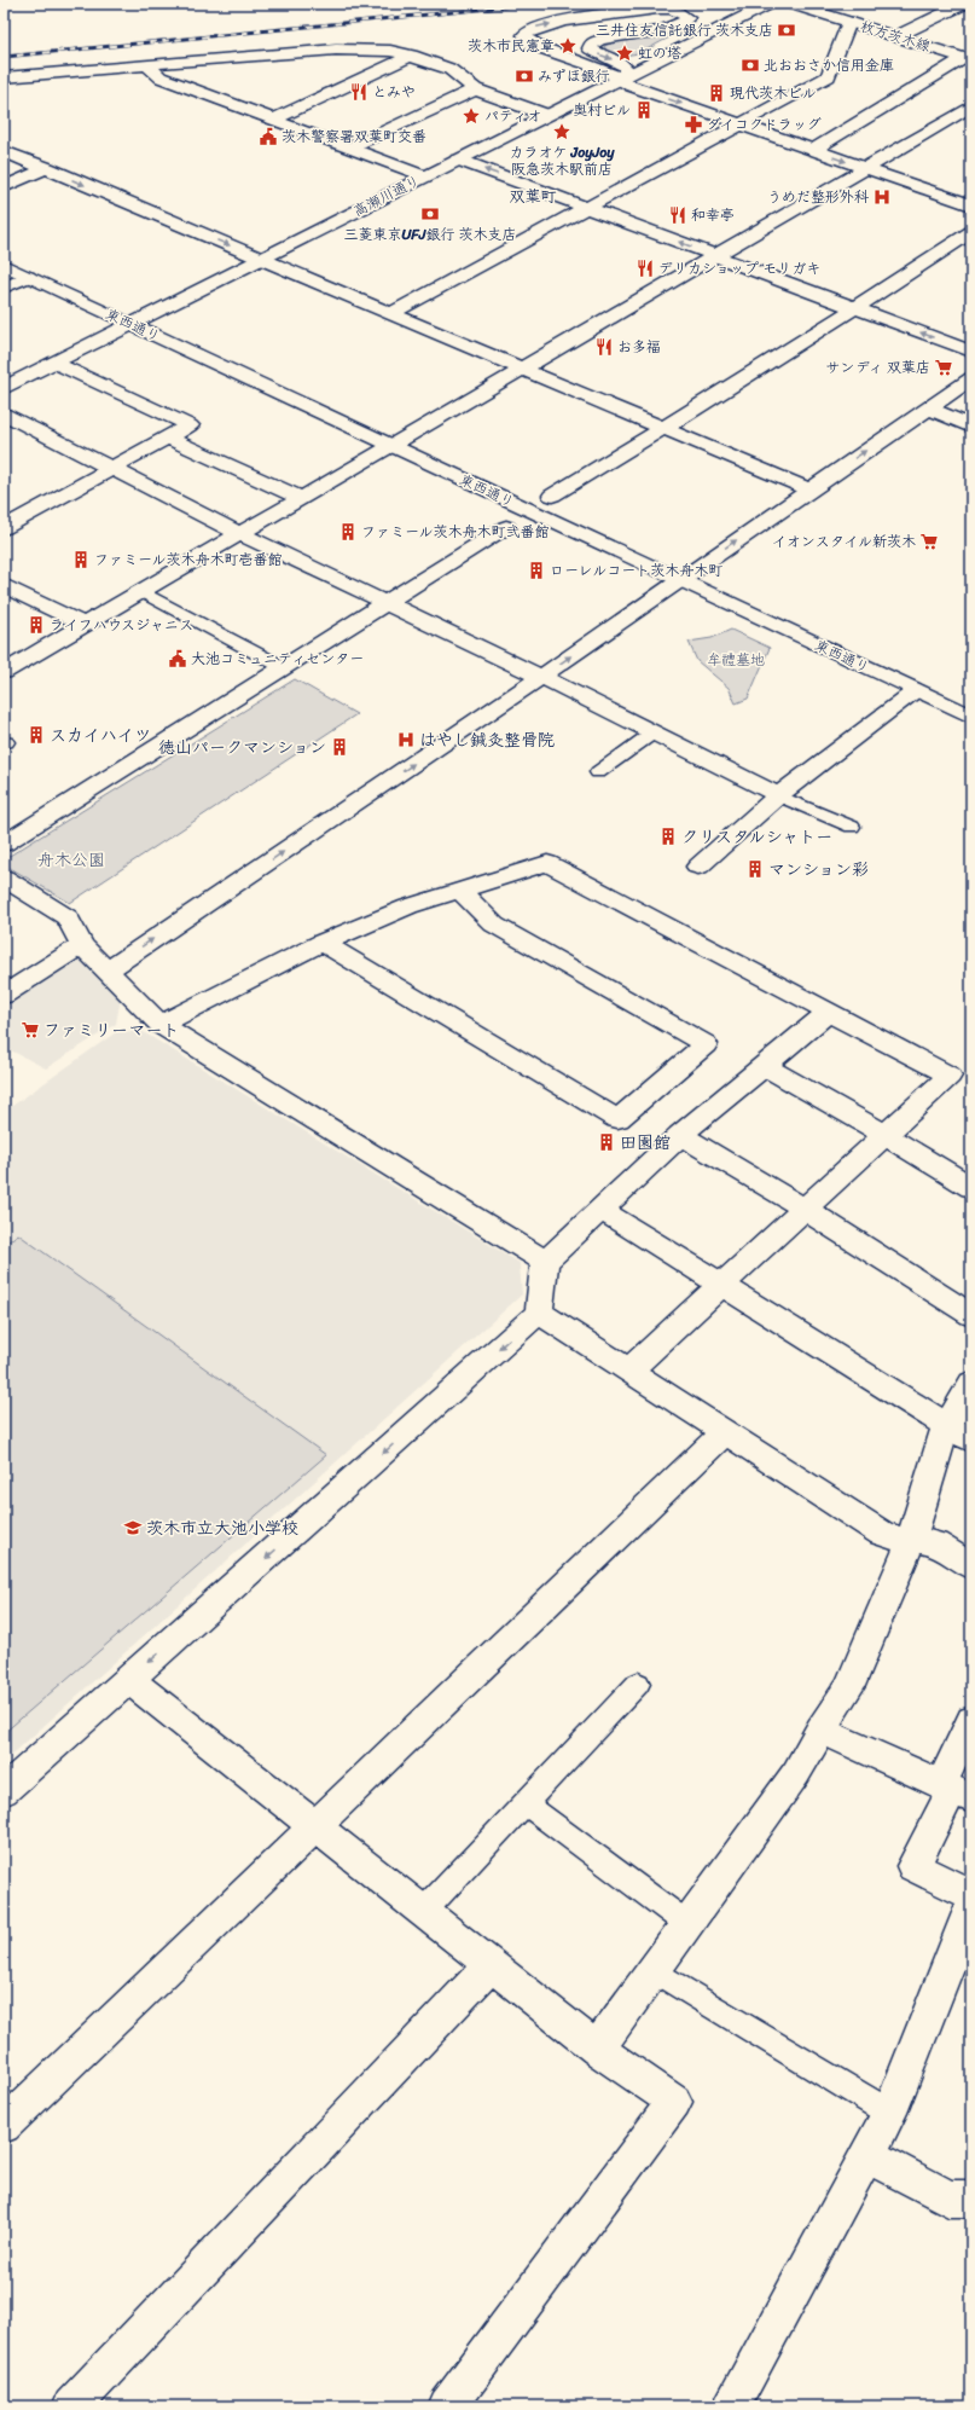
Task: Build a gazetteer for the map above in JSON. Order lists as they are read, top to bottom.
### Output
{
  "streets": {
    "street": ["枚方茨木線", "高瀬川通り", "東西通り"]
  },
  "crossings": [
    ["高瀬川通り", "東西通り"]
  ],
  "districts": ["双葉町"],
  "parks": ["牟禮墓地", "舟木公園"],
  "places": {
    "bank": [
      "三井住友信託銀行 茨木支店",
      "北おおさか信用金庫",
      "みずほ銀行",
      "三菱東京UFJ銀行 茨木支店"
    ],
    "place": [
      "茨木市民憲章",
      "虹の塔",
      "パティオ",
      "カラオケ JoyJoy 阪急茨木駅前店"
    ],
    "restaurant": [
      "とみや",
      "和幸亭",
      "デリカショップ モリガキ",
      "お多福"
    ],
    "building": [
      "現代茨木ビル",
      "奥村ビル",
      "ファミール茨木舟木町弐番館",
      "ファミール茨木舟木町壱番館",
      "ローレルコート茨木舟木町",
      "ライフハウスジャニス",
      "スカイハイツ",
      "徳山パークマンション",
      "クリスタルシャトー",
      "マンション彩",
      "田園館"
    ],
    "pharmacy": ["ダイコクドラッグ"],
    "public building": ["茨木警察署双葉町交番", "大池コミュニティセンター"],
    "hospital": ["うめだ整形外科", "はやし鍼灸整骨院"],
    "supermarket": ["サンディ 双葉店", "イオンスタイル新茨木", "ファミリーマート"],
    "school or university": ["茨木市立大池小学校"]
  }
}
